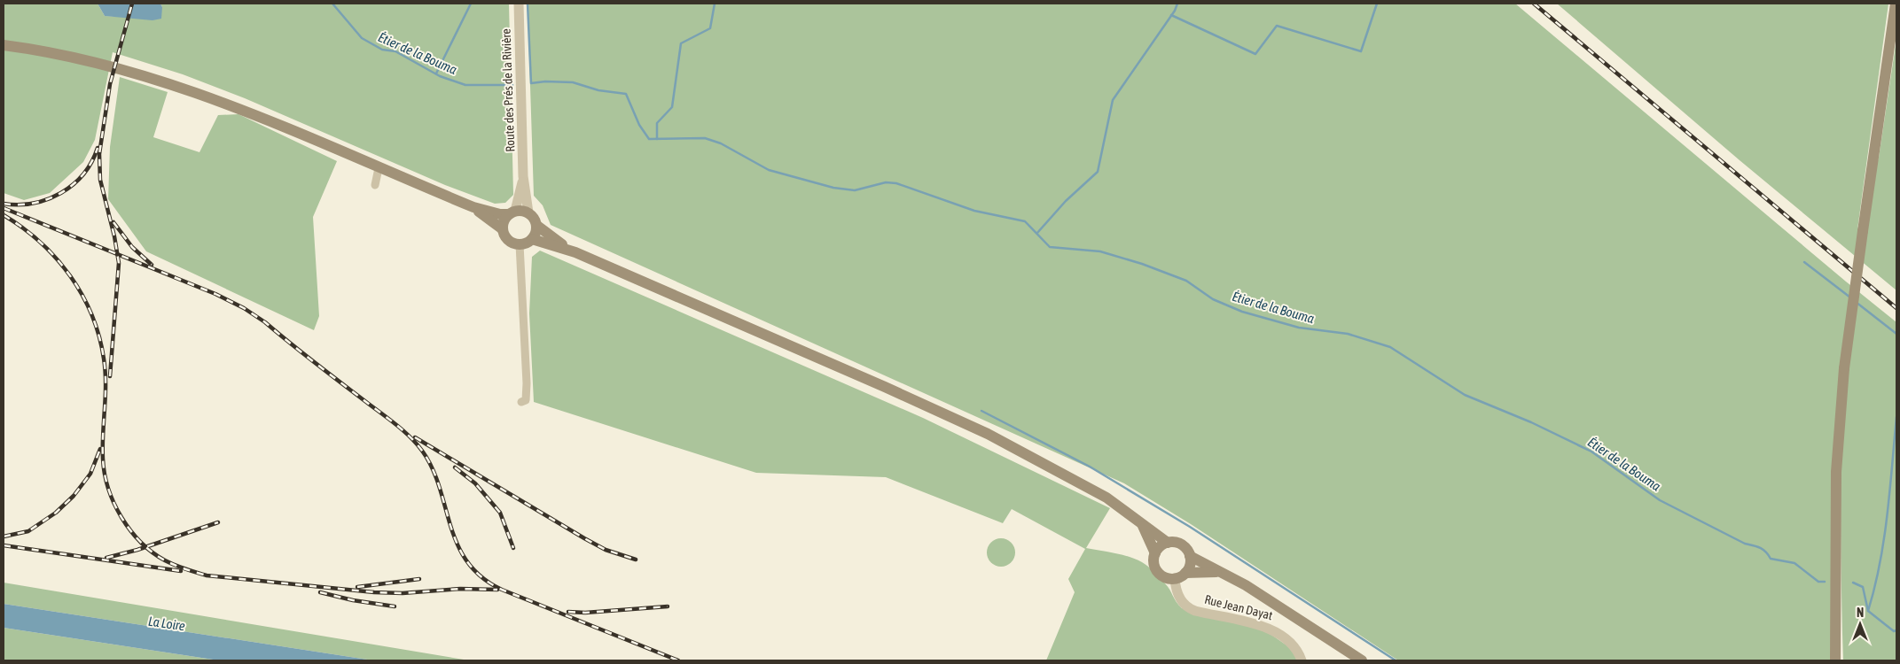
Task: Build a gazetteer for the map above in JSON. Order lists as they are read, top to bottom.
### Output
{
  "streets": {
    "street": ["Route des Prés de la Rivière", "Rue Jean Dayat"]
  },
  "water": ["Étier de la Bouma", "La Loire"],
  "north": "top"
}
